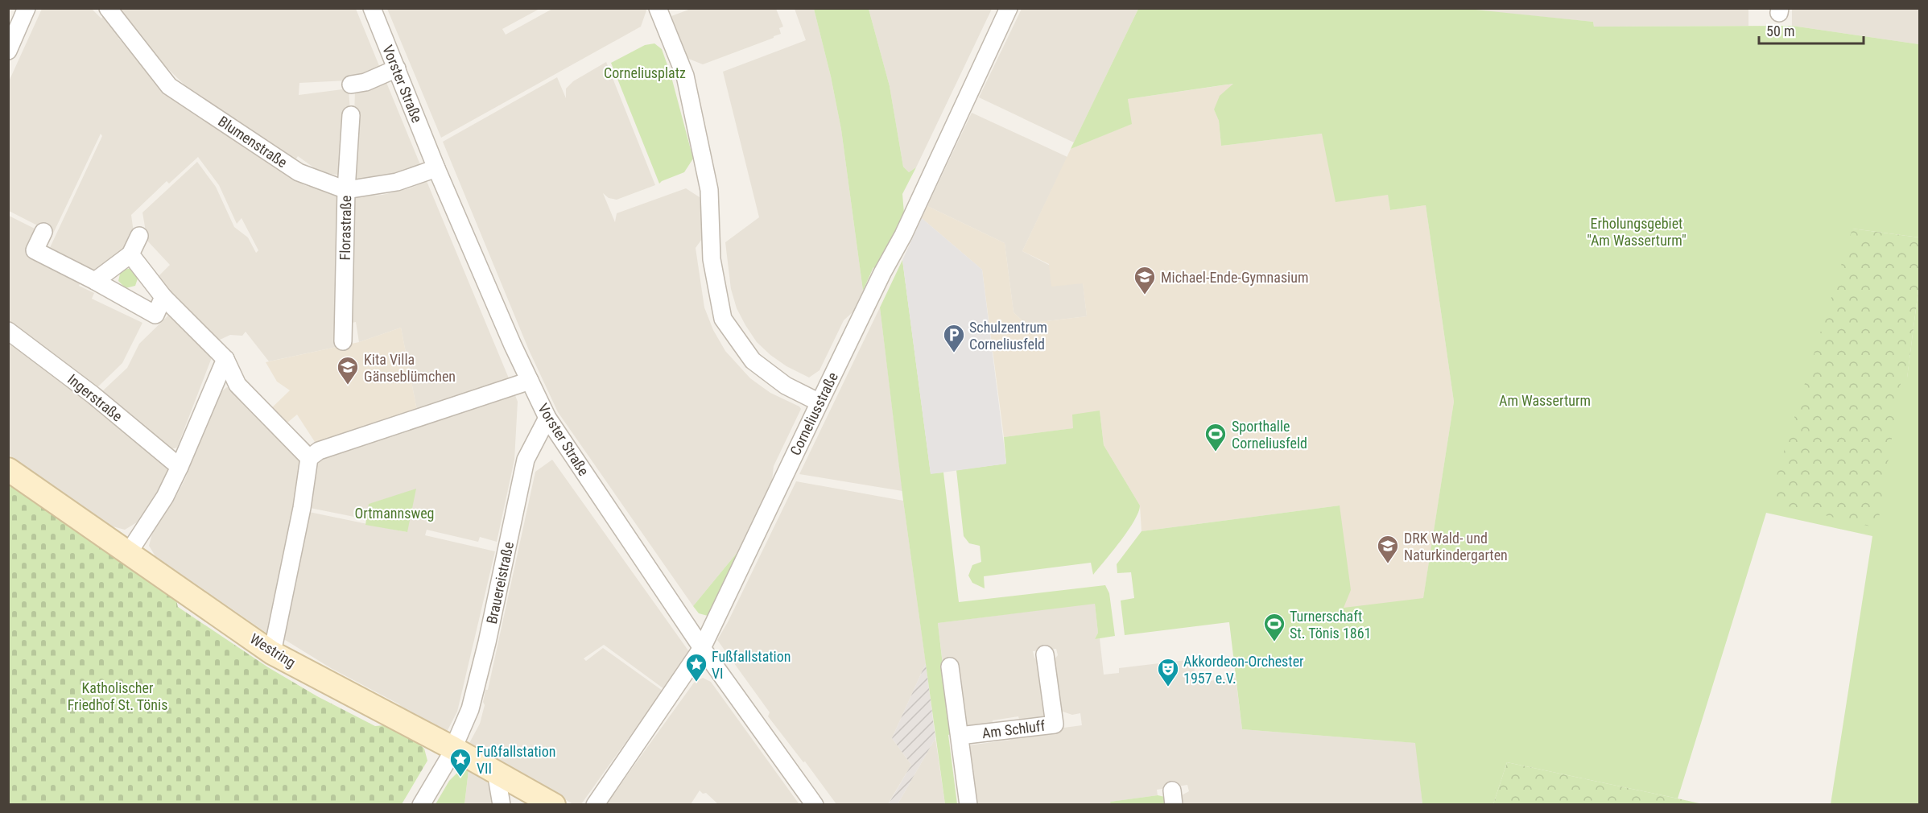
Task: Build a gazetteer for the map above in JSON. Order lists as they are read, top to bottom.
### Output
{
  "streets": {
    "street": [
      "Vorster Straße",
      "Blumenstraße",
      "Florastraße",
      "Ingerstraße",
      "Corneliusstraße",
      "Brauereistraße",
      "Westring",
      "Am Schluff"
    ]
  },
  "crossings": [
    ["Vorster Straße", "Blumenstraße"],
    ["Vorster Straße", "Corneliusstraße"],
    ["Vorster Straße", "Brauereistraße"],
    ["Blumenstraße", "Florastraße"],
    ["Brauereistraße", "Westring"]
  ],
  "parks": [
    "Corneliusplatz",
    "Erholungsgebiet \"Am Wasserturm\"",
    "Am Wasserturm",
    "Ortmannsweg",
    "Katholischer Friedhof St. Tönis"
  ],
  "places": {
    "school or university": ["Michael-Ende-Gymnasium", "Kita Villa Gänseblümchen", "DRK Wald- und Naturkindergarten"],
    "parking": ["Schulzentrum Corneliusfeld"],
    "sports": ["Sporthalle Corneliusfeld", "Turnerschaft St. Tönis 1861"],
    "place": ["Fußfallstation VI", "Fußfallstation VII"],
    "theatre": ["Akkordeon-Orchester 1957 e.V."]
  },
  "scale_bar": "50 m"
}
